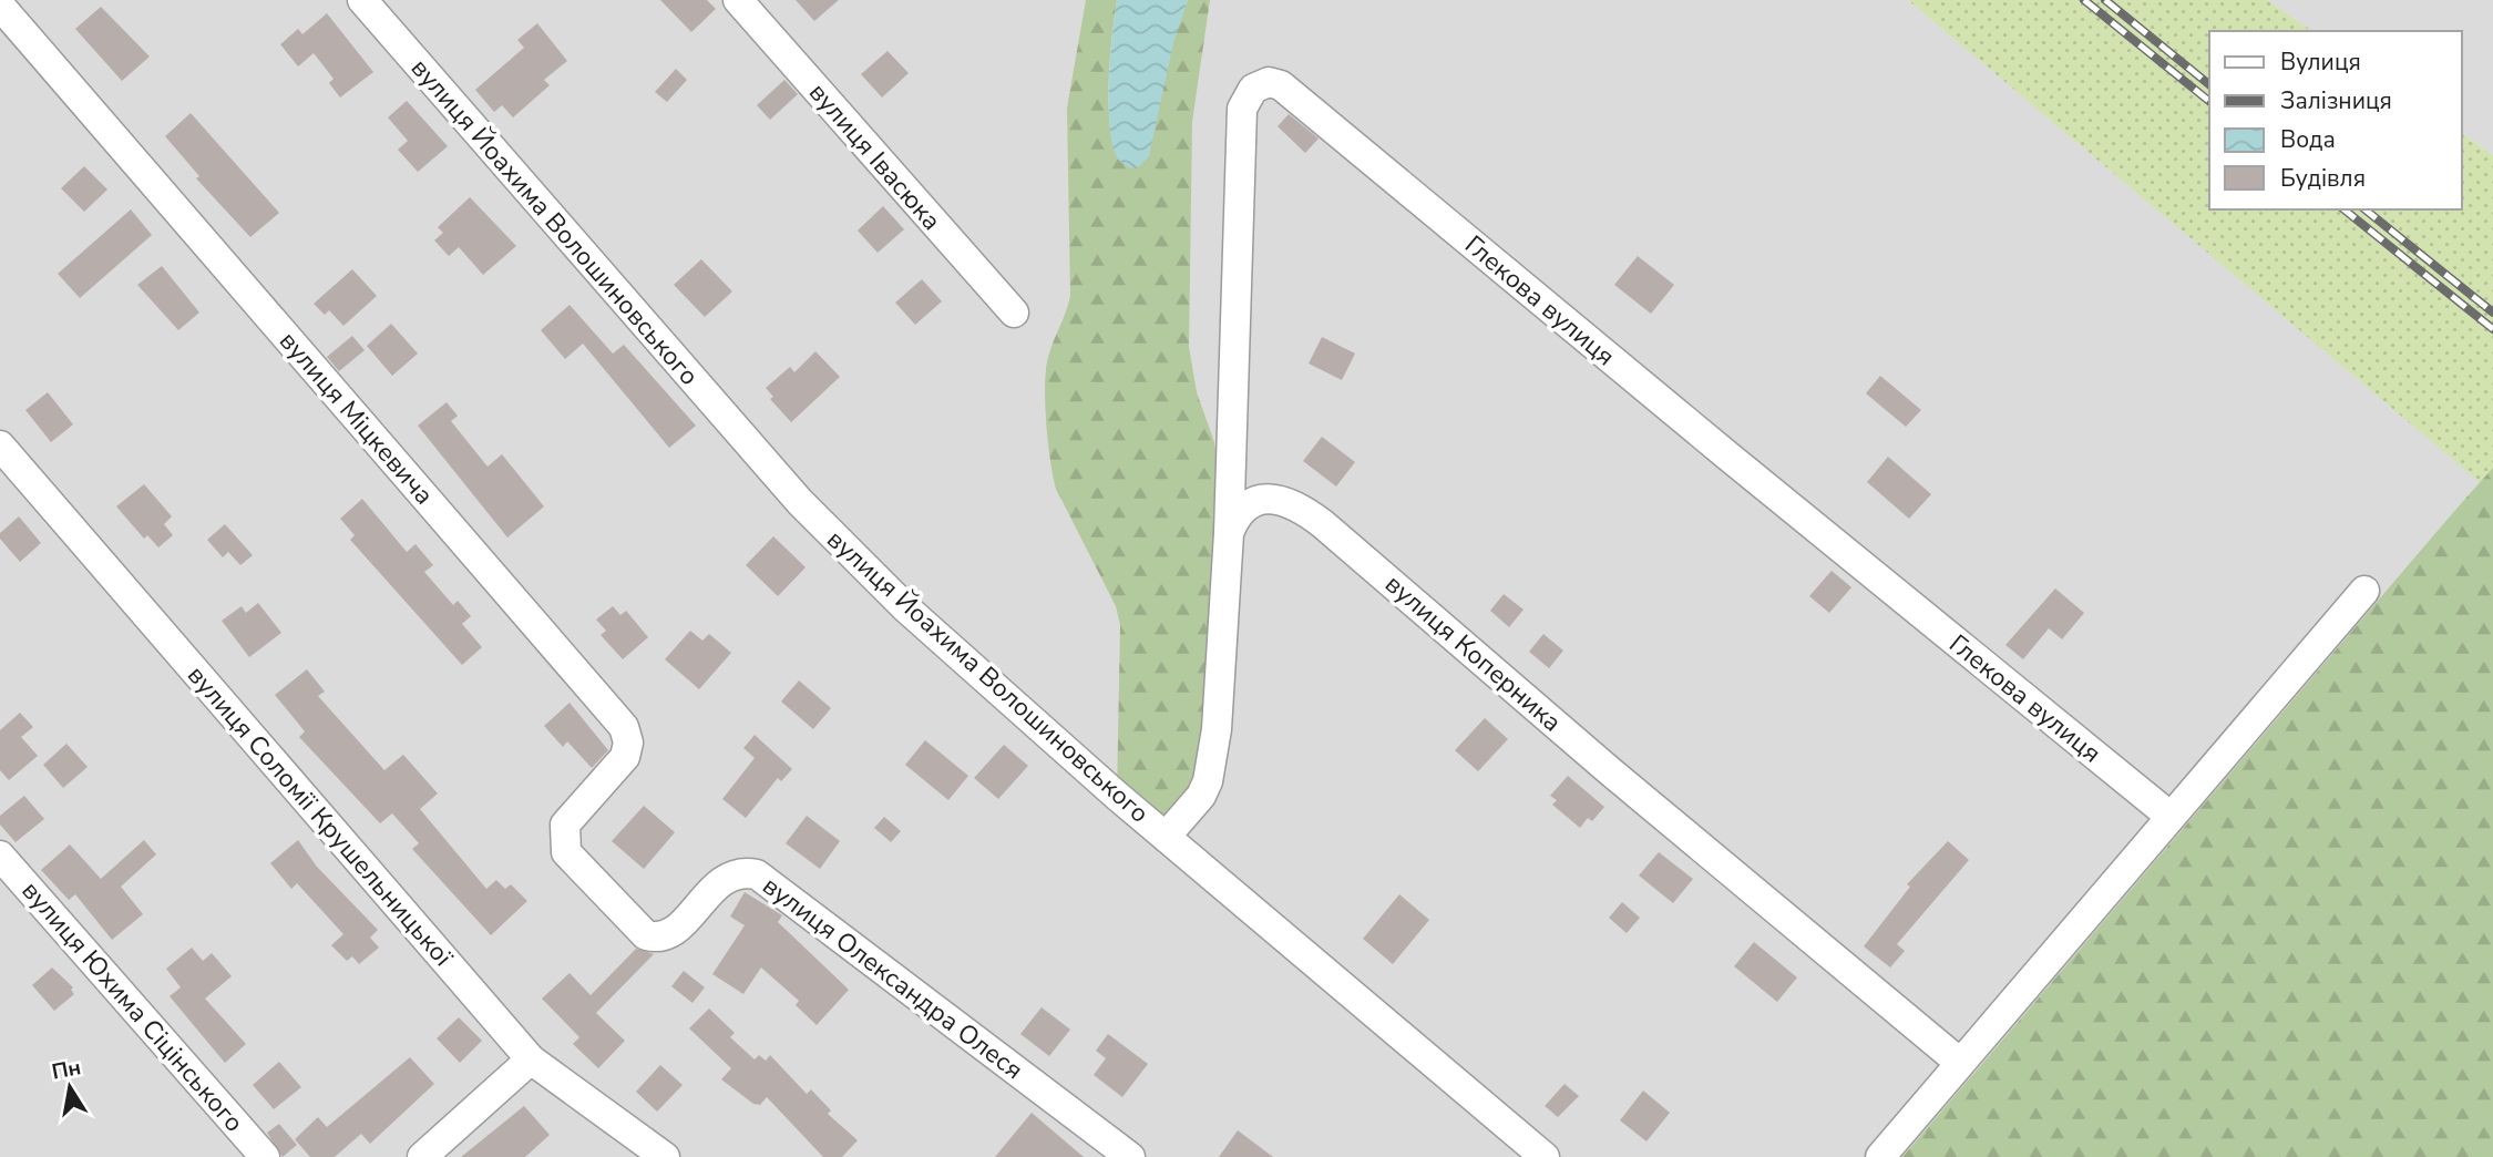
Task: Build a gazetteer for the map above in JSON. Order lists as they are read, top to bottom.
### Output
{
  "streets": {
    "street": [
      "вулиця Івасюка",
      "вулиця Йоахима Волошиновського",
      "Глекова вулиця",
      "вулиця Міцкевича",
      "вулиця Коперника",
      "вулиця Соломії Крушельницької",
      "вулиця Олександра Олеся",
      "вулиця Юхима Сіцінського"
    ]
  },
  "crossings": [
    ["Глекова вулиця", "вулиця Коперника"],
    ["вулиця Міцкевича", "вулиця Олександра Олеся"]
  ],
  "legend": [
    "Вулиця",
    "Залізниця",
    "Вода",
    "Будівля"
  ],
  "north": "top"
}
